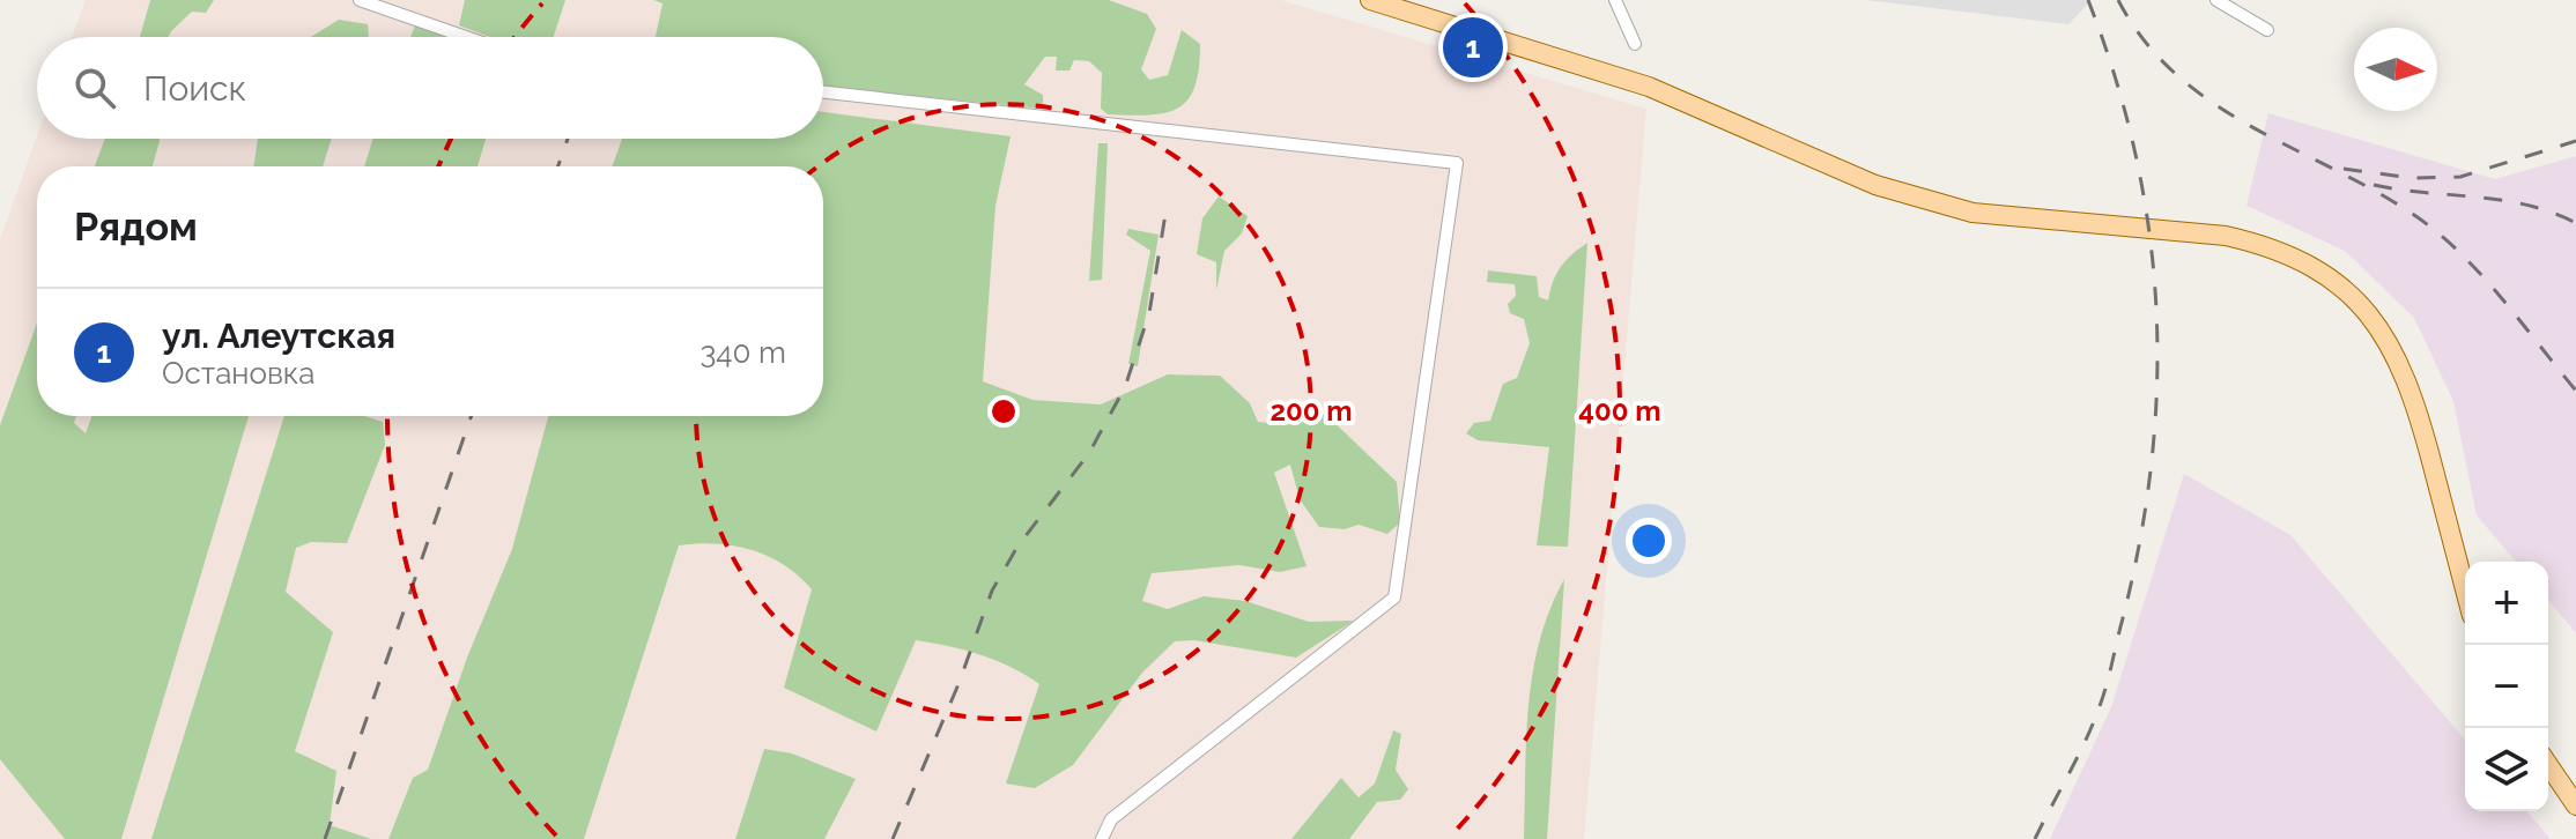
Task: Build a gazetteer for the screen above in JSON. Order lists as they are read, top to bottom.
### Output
{
  "north": "right",
  "page": {
    "pins": "1",
    "search": "Поиск",
    "heading": "Рядом",
    "list": [
      {
        "mark": "1",
        "name": "ул. Алеутская",
        "note": "Остановка",
        "value": "340 m"
      }
    ],
    "map_buttons": ["+", "−"]
  },
  "rings": ["200 m", "400 m"]
}
